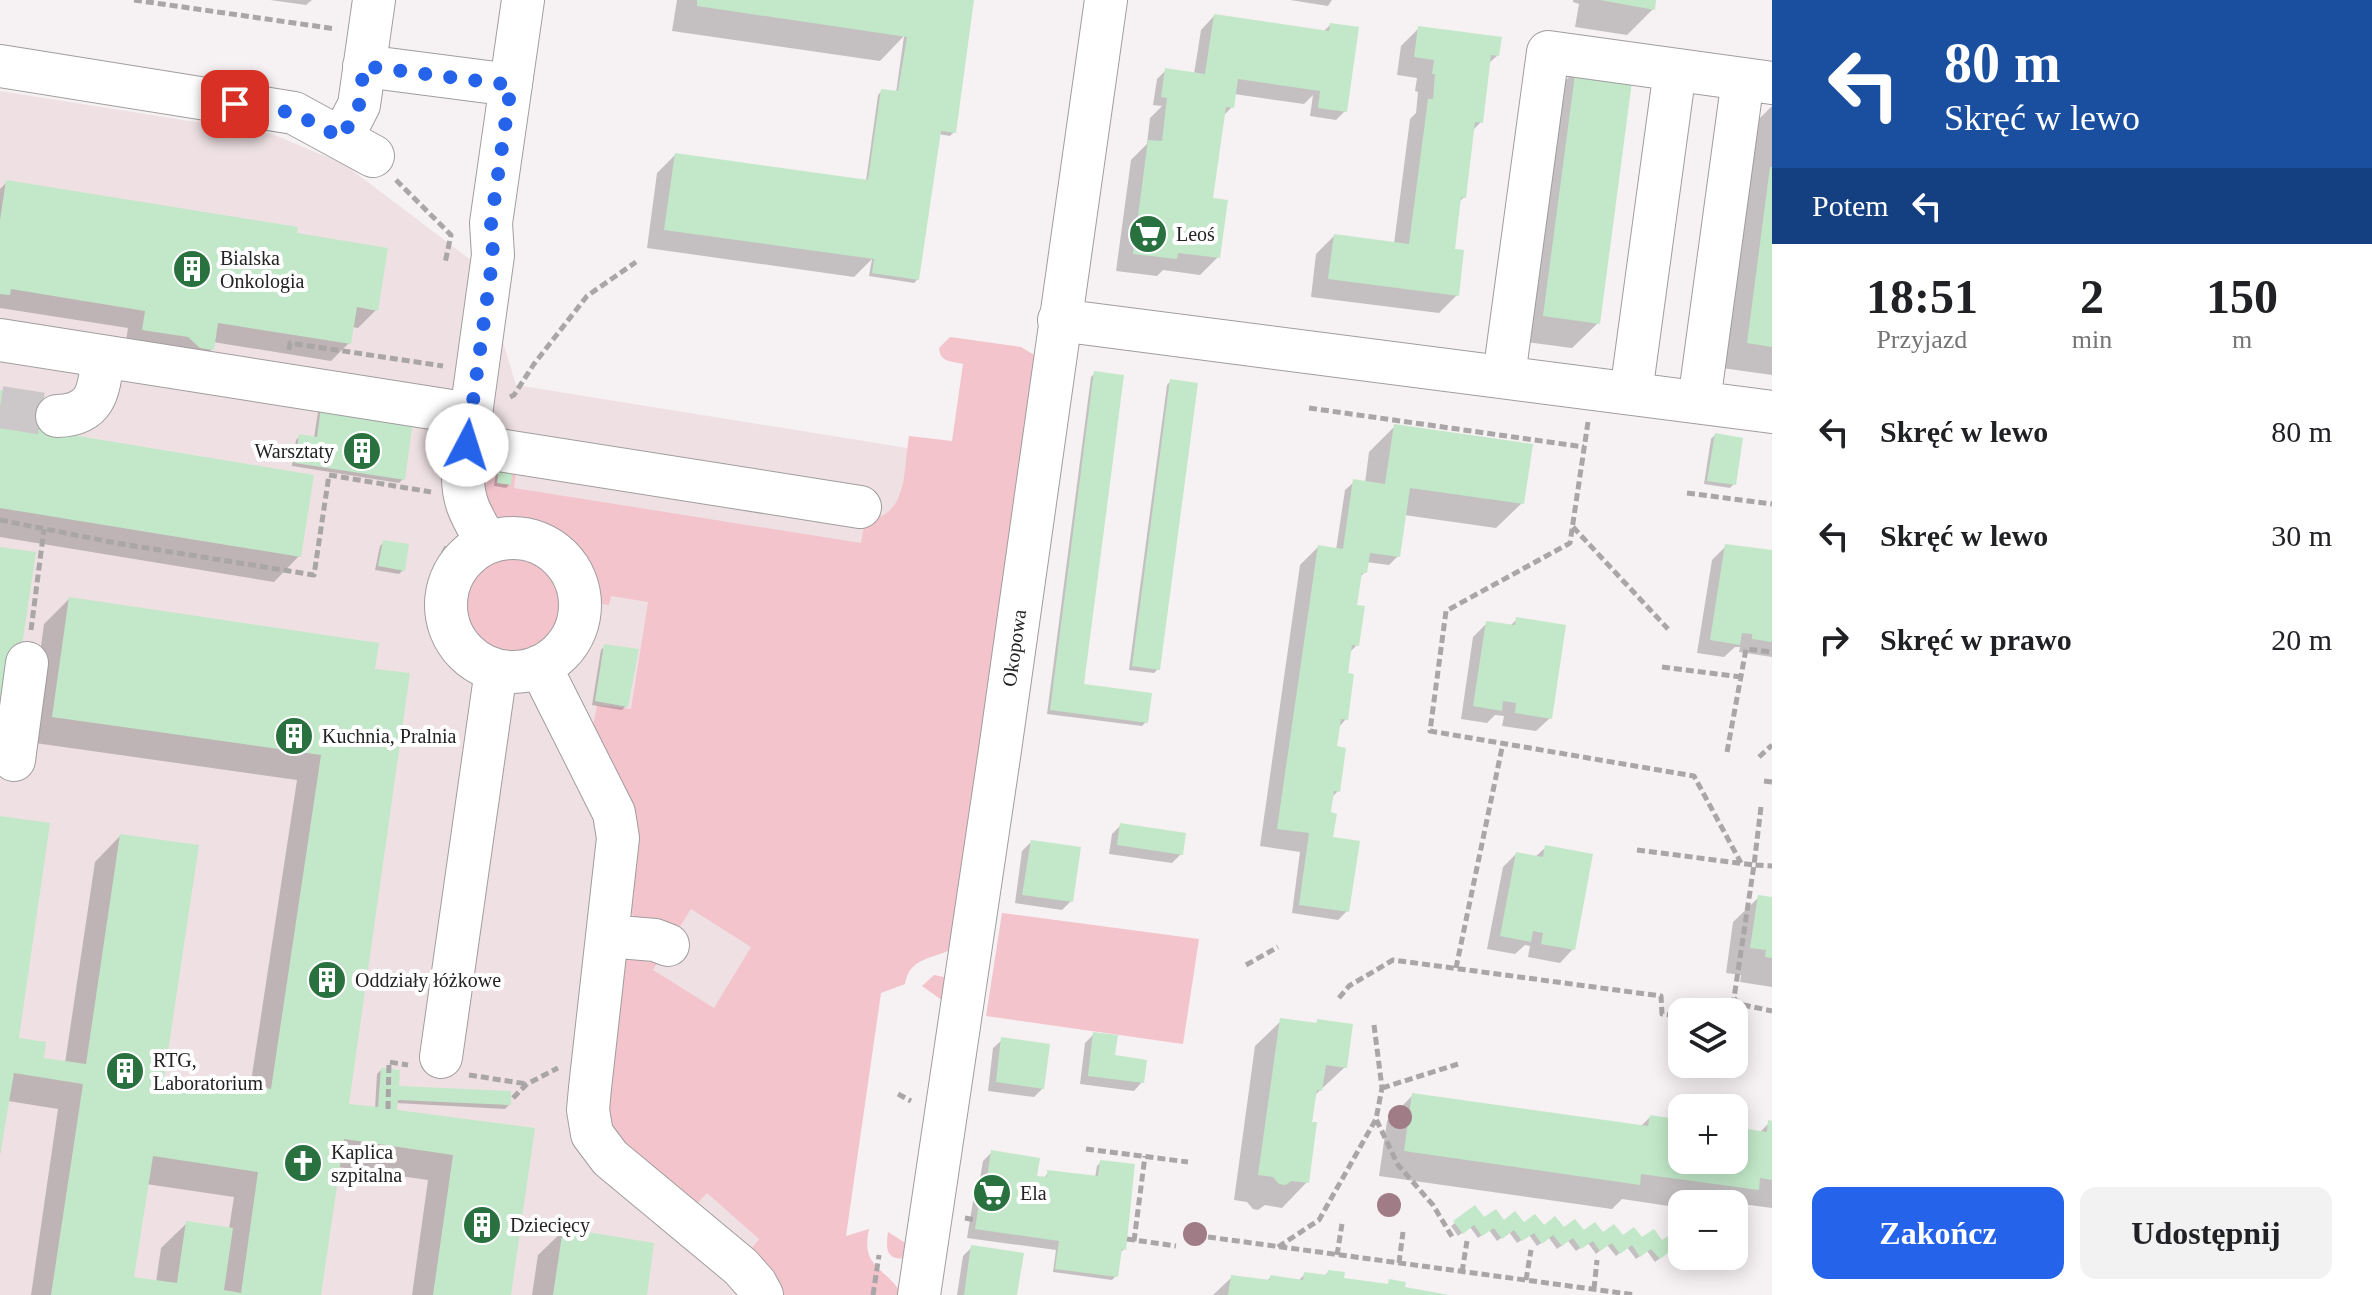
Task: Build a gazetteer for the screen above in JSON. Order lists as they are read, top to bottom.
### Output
{
  "streets": {
    "street": ["Okopowa"]
  },
  "places": {
    "supermarket": ["Leoś", "Ela"],
    "building": [
      "Bialska Onkologia",
      "Warsztaty",
      "Kuchnia, Pralnia",
      "Oddziały łóżkowe",
      "RTG, Laboratorium",
      "Dziecięcy"
    ],
    "church": ["Kaplica szpitalna"]
  },
  "page": {
    "turn": ["80 m", "Skręć w lewo"],
    "then": "Potem",
    "eta": [
      "18:51",
      "Przyjazd",
      "2",
      "min",
      "150",
      "m"
    ],
    "list": [
      {
        "name": "Skręć w lewo",
        "value": "80 m"
      },
      {
        "name": "Skręć w lewo",
        "value": "30 m"
      },
      {
        "name": "Skręć w prawo",
        "value": "20 m"
      }
    ],
    "map_buttons": ["+", "−"],
    "buttons": ["Zakończ", "Udostępnij"]
  }
}
